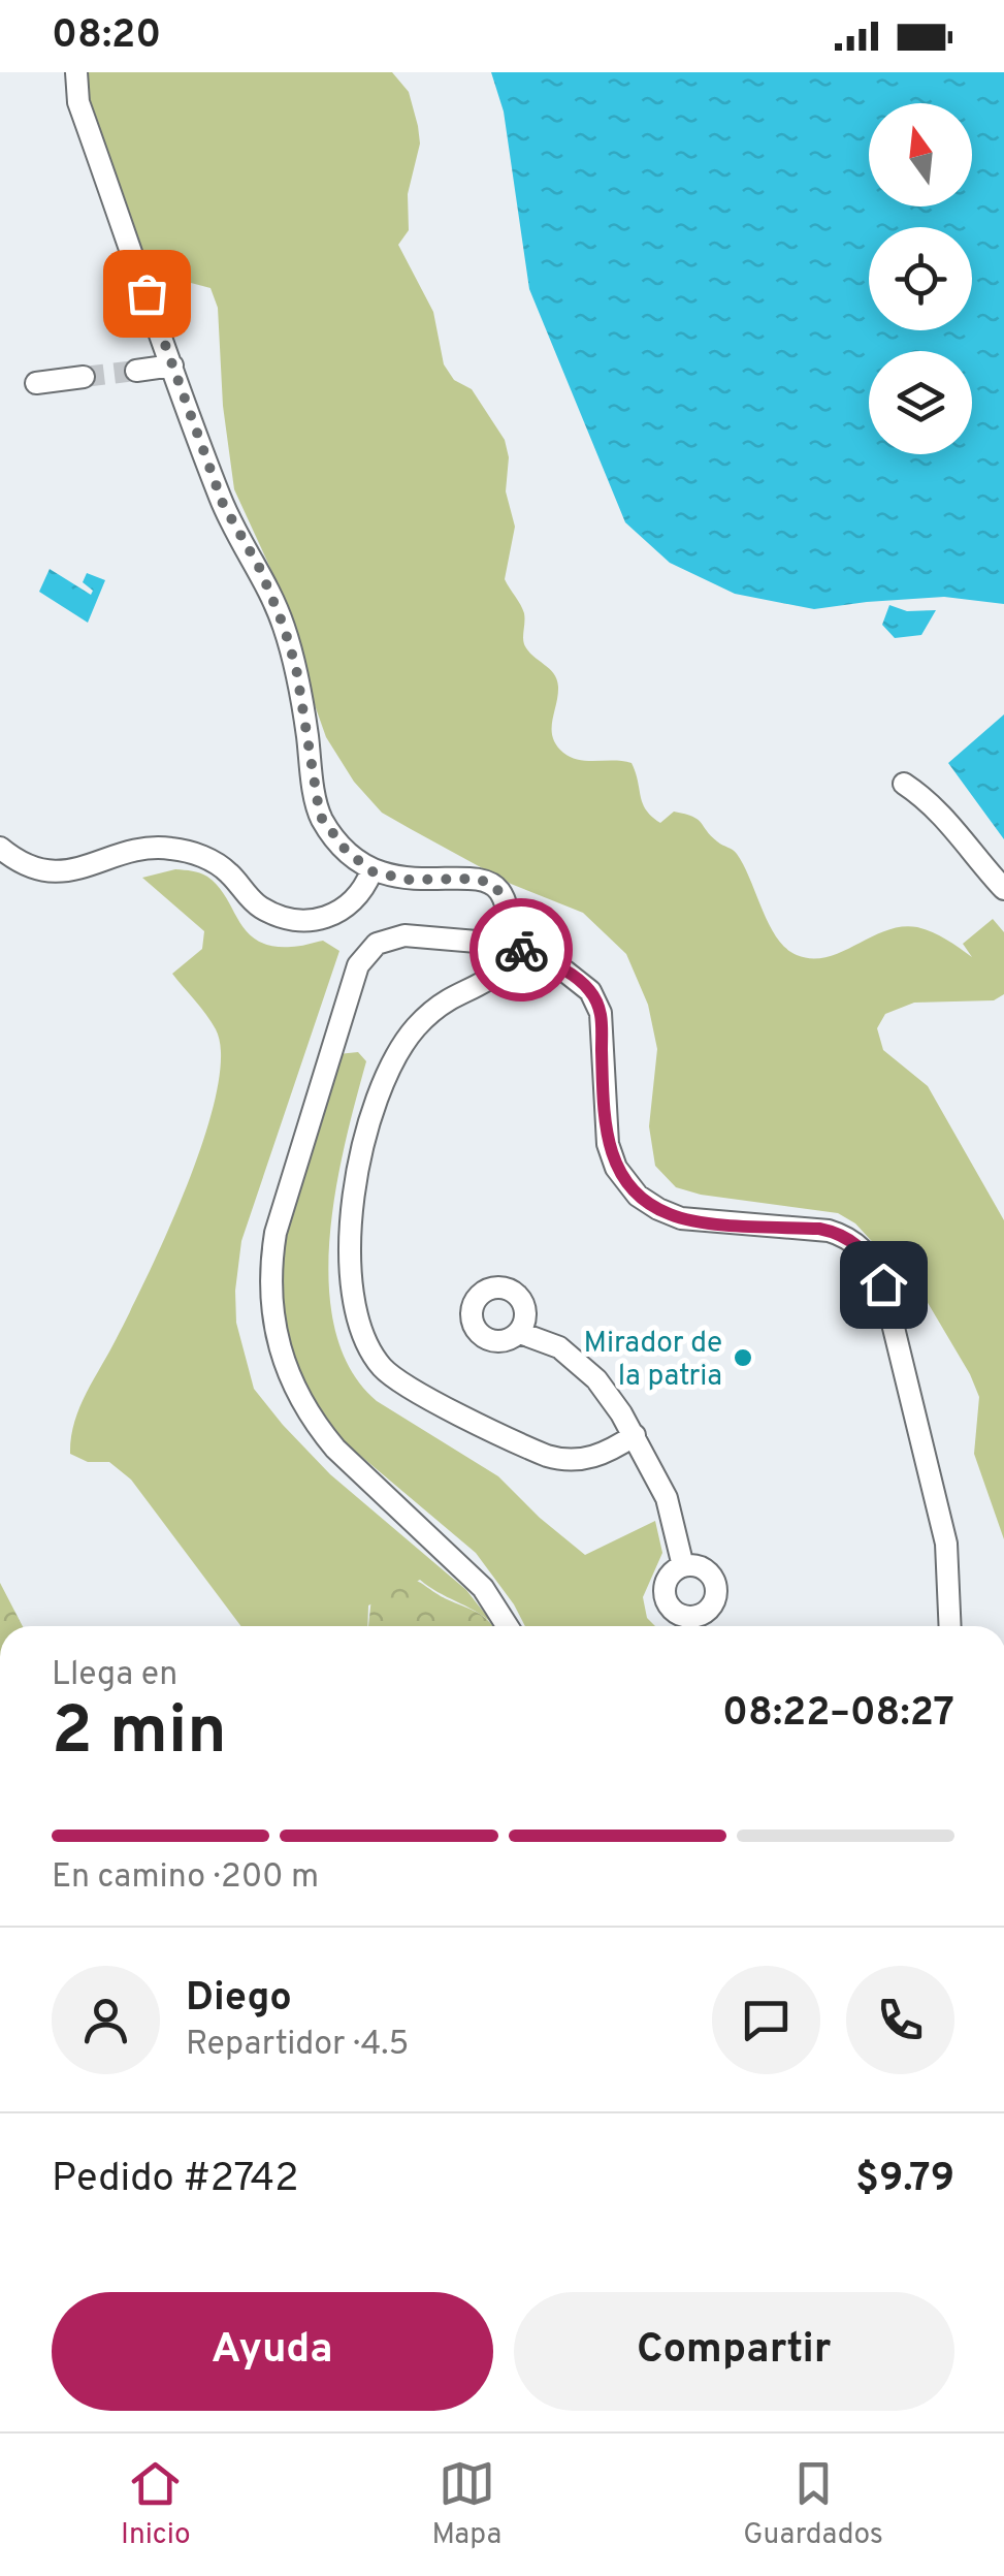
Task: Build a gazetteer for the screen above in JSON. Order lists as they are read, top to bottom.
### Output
{
  "places": ["Mirador de la patria"],
  "north": "top",
  "page": {
    "status": "08:20",
    "heading": ["2 min", "Llega en", "08:22–08:27"],
    "panel": [
      "Diego",
      "Repartidor · 4.5",
      "Pedido #2742",
      "$9.79"
    ],
    "bar": "En camino · 200 m",
    "buttons": ["Ayuda", "Compartir"],
    "tabs": ["Inicio", "Mapa", "Guardados"]
  }
}
